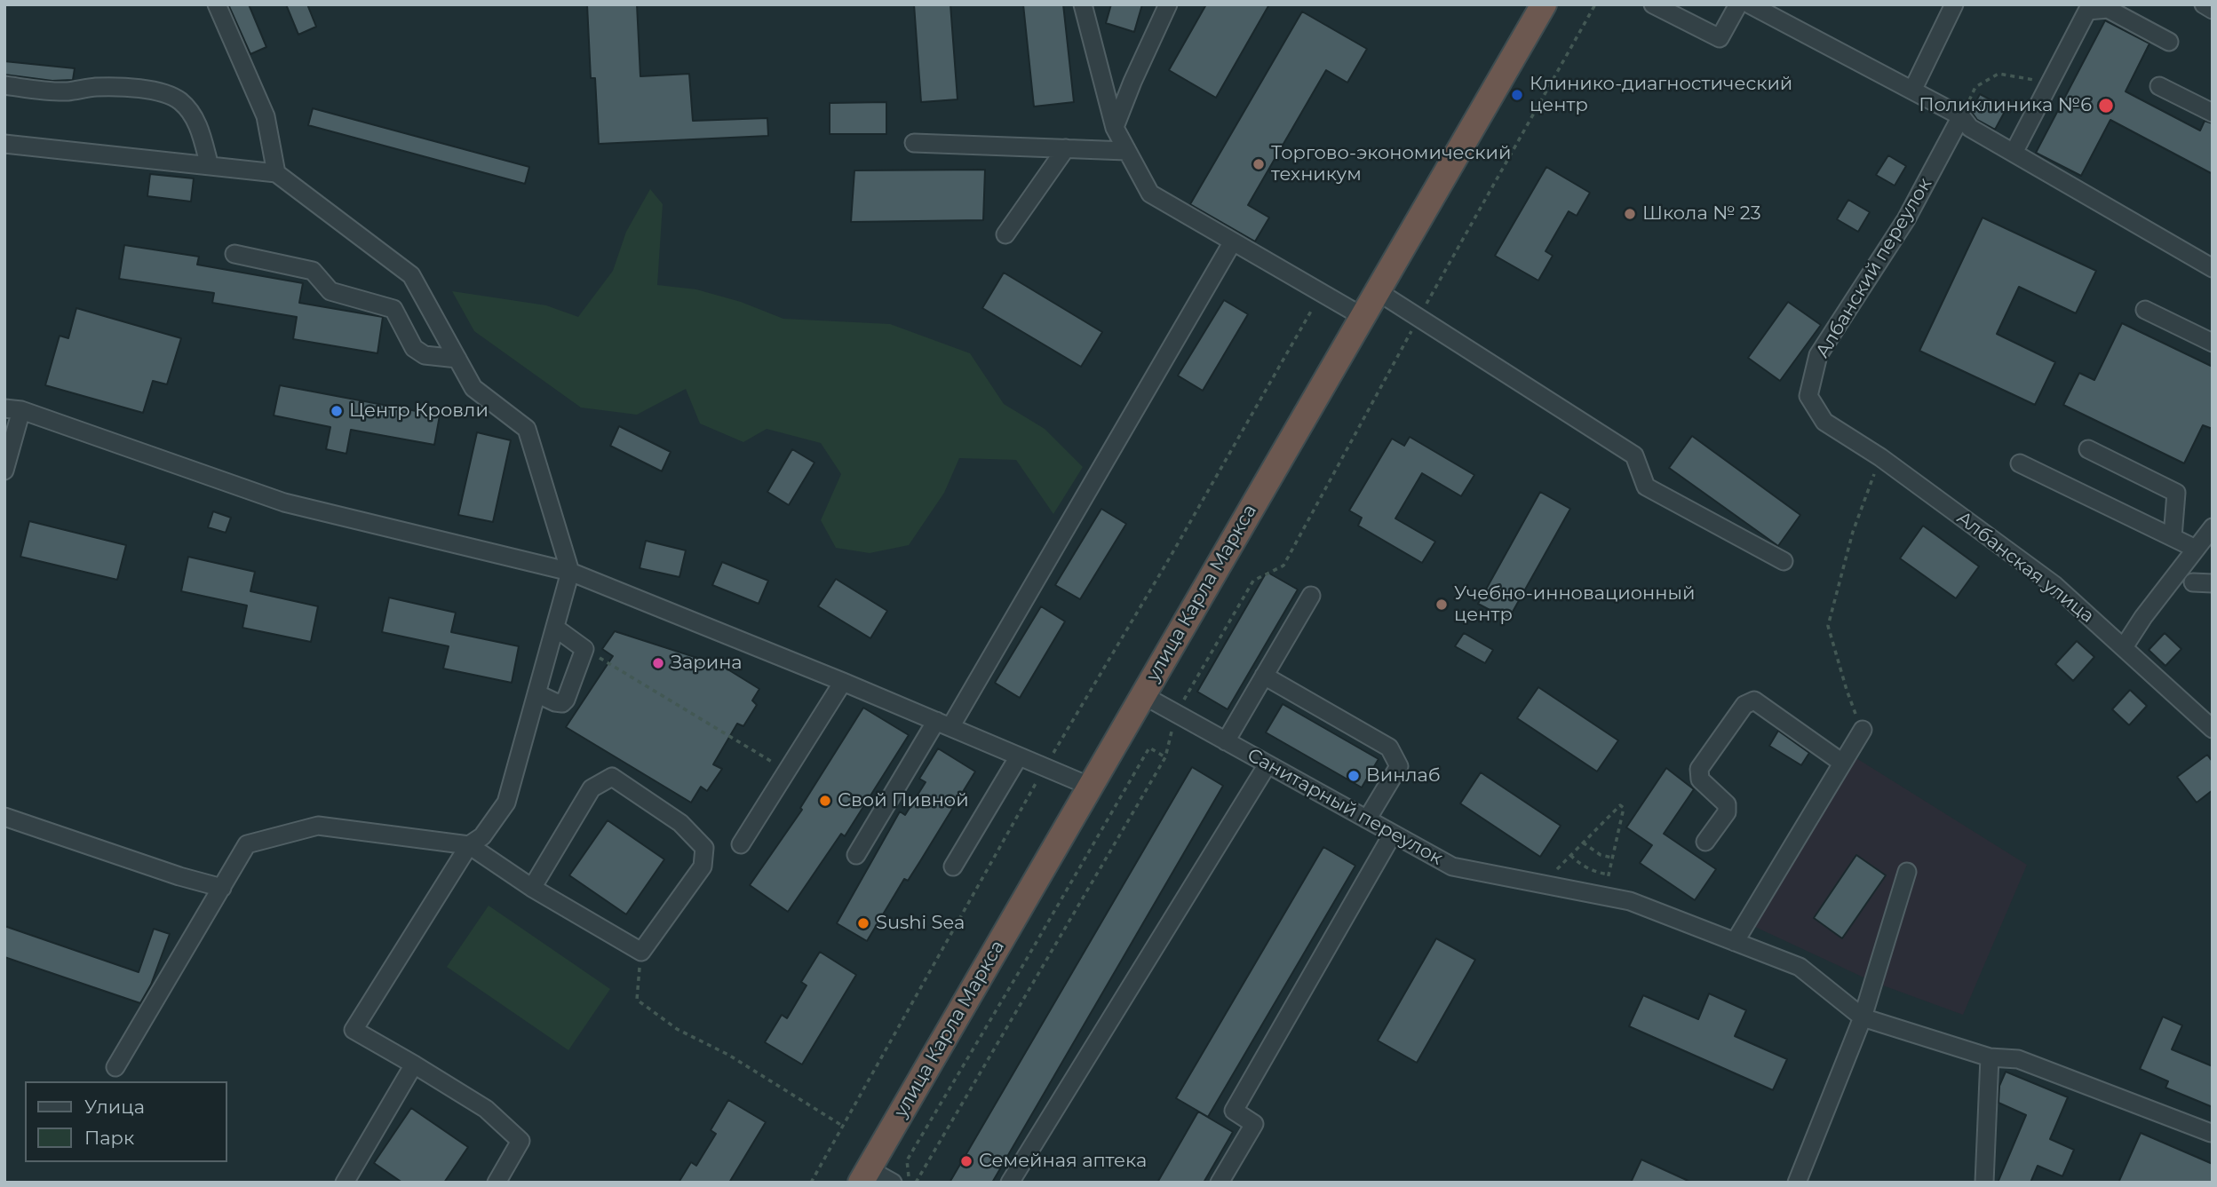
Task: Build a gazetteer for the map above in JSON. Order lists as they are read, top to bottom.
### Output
{
  "streets": {
    "highway": ["улица Карла Маркса"],
    "street": ["Албанский переулок", "Албанская улица", "Санитарный переулок"]
  },
  "crossings": [
    ["Албанский переулок", "Албанская улица"],
    ["улица Карла Маркса", "Санитарный переулок"]
  ],
  "places": [
    "Клинико-диагностический центр",
    "Поликлиника №6",
    "Торгово-экономический техникум",
    "Школа № 23",
    "Центр Кровли",
    "Учебно-инновационный центр",
    "Зарина",
    "Винлаб",
    "Свой Пивной",
    "Sushi Sea",
    "Семейная аптека"
  ],
  "legend": ["Улица", "Парк"]
}
